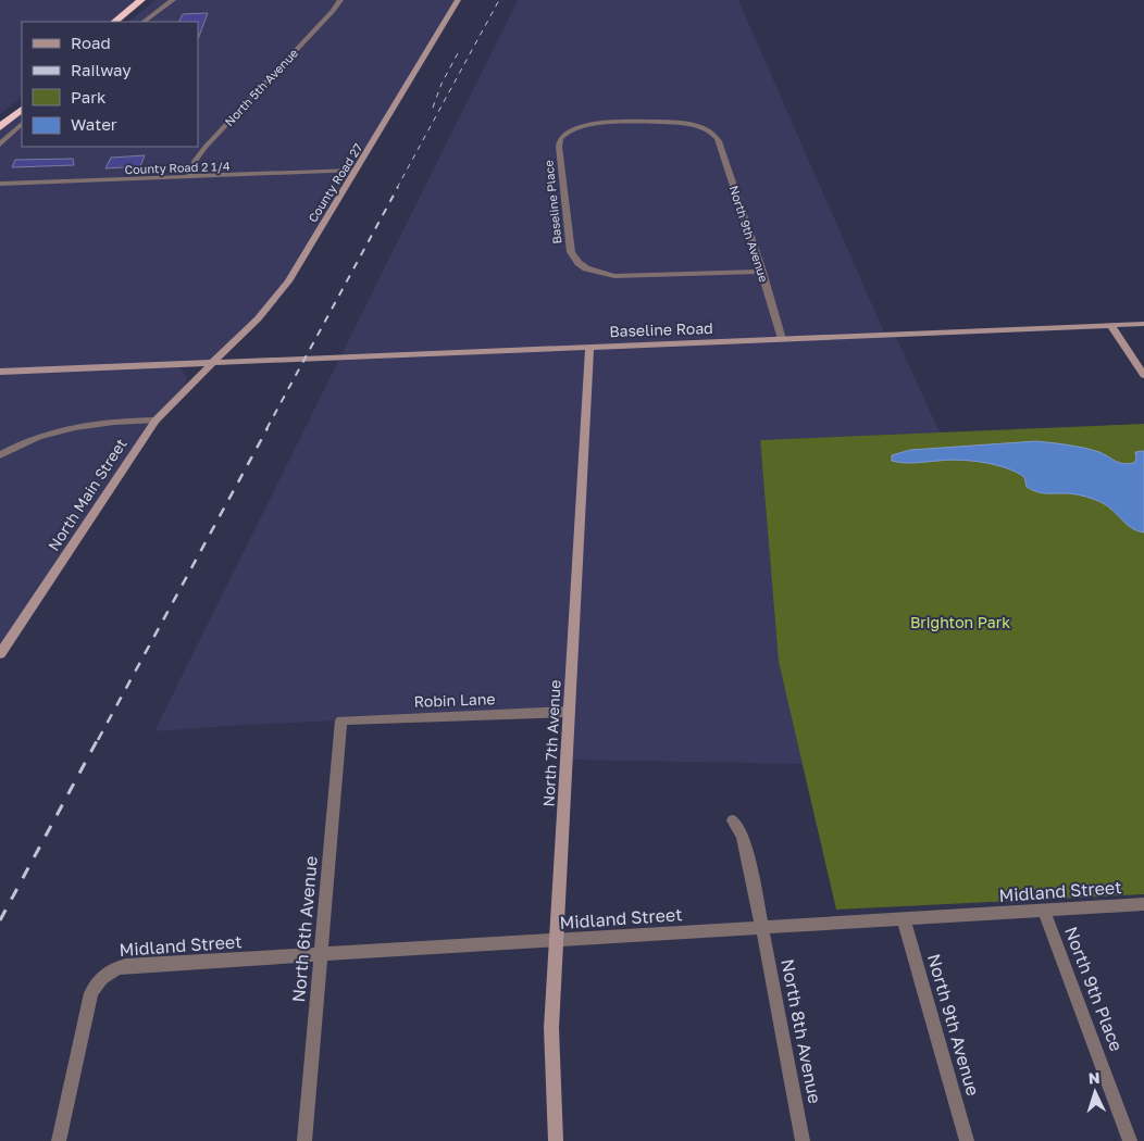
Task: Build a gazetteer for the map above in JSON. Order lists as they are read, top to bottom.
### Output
{
  "streets": {
    "street": [
      "North 5th Avenue",
      "County Road 2 1/4",
      "County Road 27",
      "Baseline Place",
      "North 9th Avenue",
      "Baseline Road",
      "North Main Street",
      "Robin Lane",
      "North 7th Avenue",
      "Midland Street",
      "North 6th Avenue",
      "North 9th Place",
      "North 8th Avenue"
    ]
  },
  "crossings": [
    ["North 5th Avenue", "County Road 2 1/4"],
    ["County Road 2 1/4", "County Road 27"],
    ["County Road 27", "Baseline Road"],
    ["County Road 27", "North Main Street"],
    ["Baseline Place", "North 9th Avenue"],
    ["North 9th Avenue", "Baseline Road"],
    ["North 9th Avenue", "Midland Street"],
    ["Baseline Road", "North Main Street"],
    ["Baseline Road", "North 7th Avenue"],
    ["Robin Lane", "North 7th Avenue"],
    ["Robin Lane", "North 6th Avenue"],
    ["North 7th Avenue", "Midland Street"],
    ["Midland Street", "North 6th Avenue"],
    ["Midland Street", "North 9th Place"],
    ["Midland Street", "North 8th Avenue"]
  ],
  "parks": ["Brighton Park"],
  "legend": [
    "Road",
    "Railway",
    "Park",
    "Water"
  ],
  "north": "top"
}
